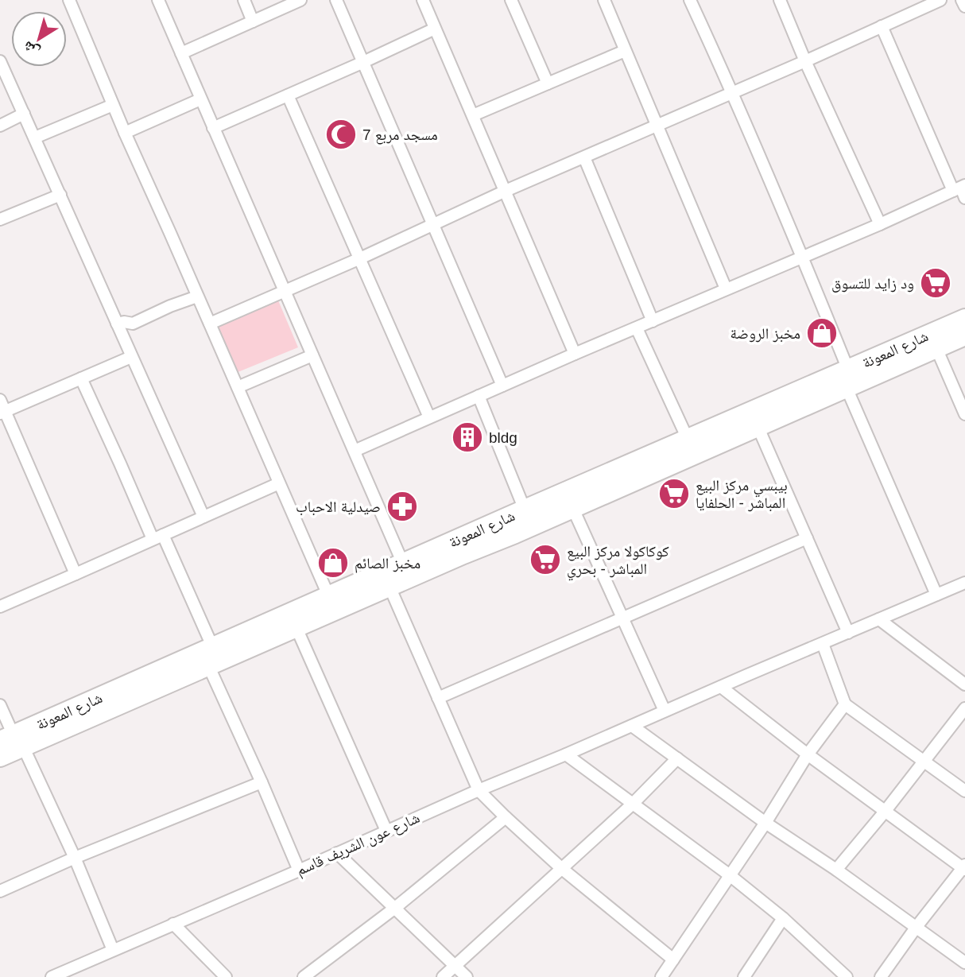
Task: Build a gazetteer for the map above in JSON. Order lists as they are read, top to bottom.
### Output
{
  "streets": {
    "highway": ["شارع المعونة"],
    "street": ["شارع عون الشريف قاسم"]
  },
  "places": {
    "mosque": ["مسجد مربع 7"],
    "supermarket": ["ود زايد للتسوق", "بيبسي مركز البيع المباشر - الحلفايا", "كوكاكولا مركز البيع المباشر - بحري"],
    "shop": ["مخبز الروضة", "مخبز الصائم"],
    "building": ["bldg"],
    "pharmacy": ["صيدلية الاحباب"]
  },
  "north": "bottom left"
}
